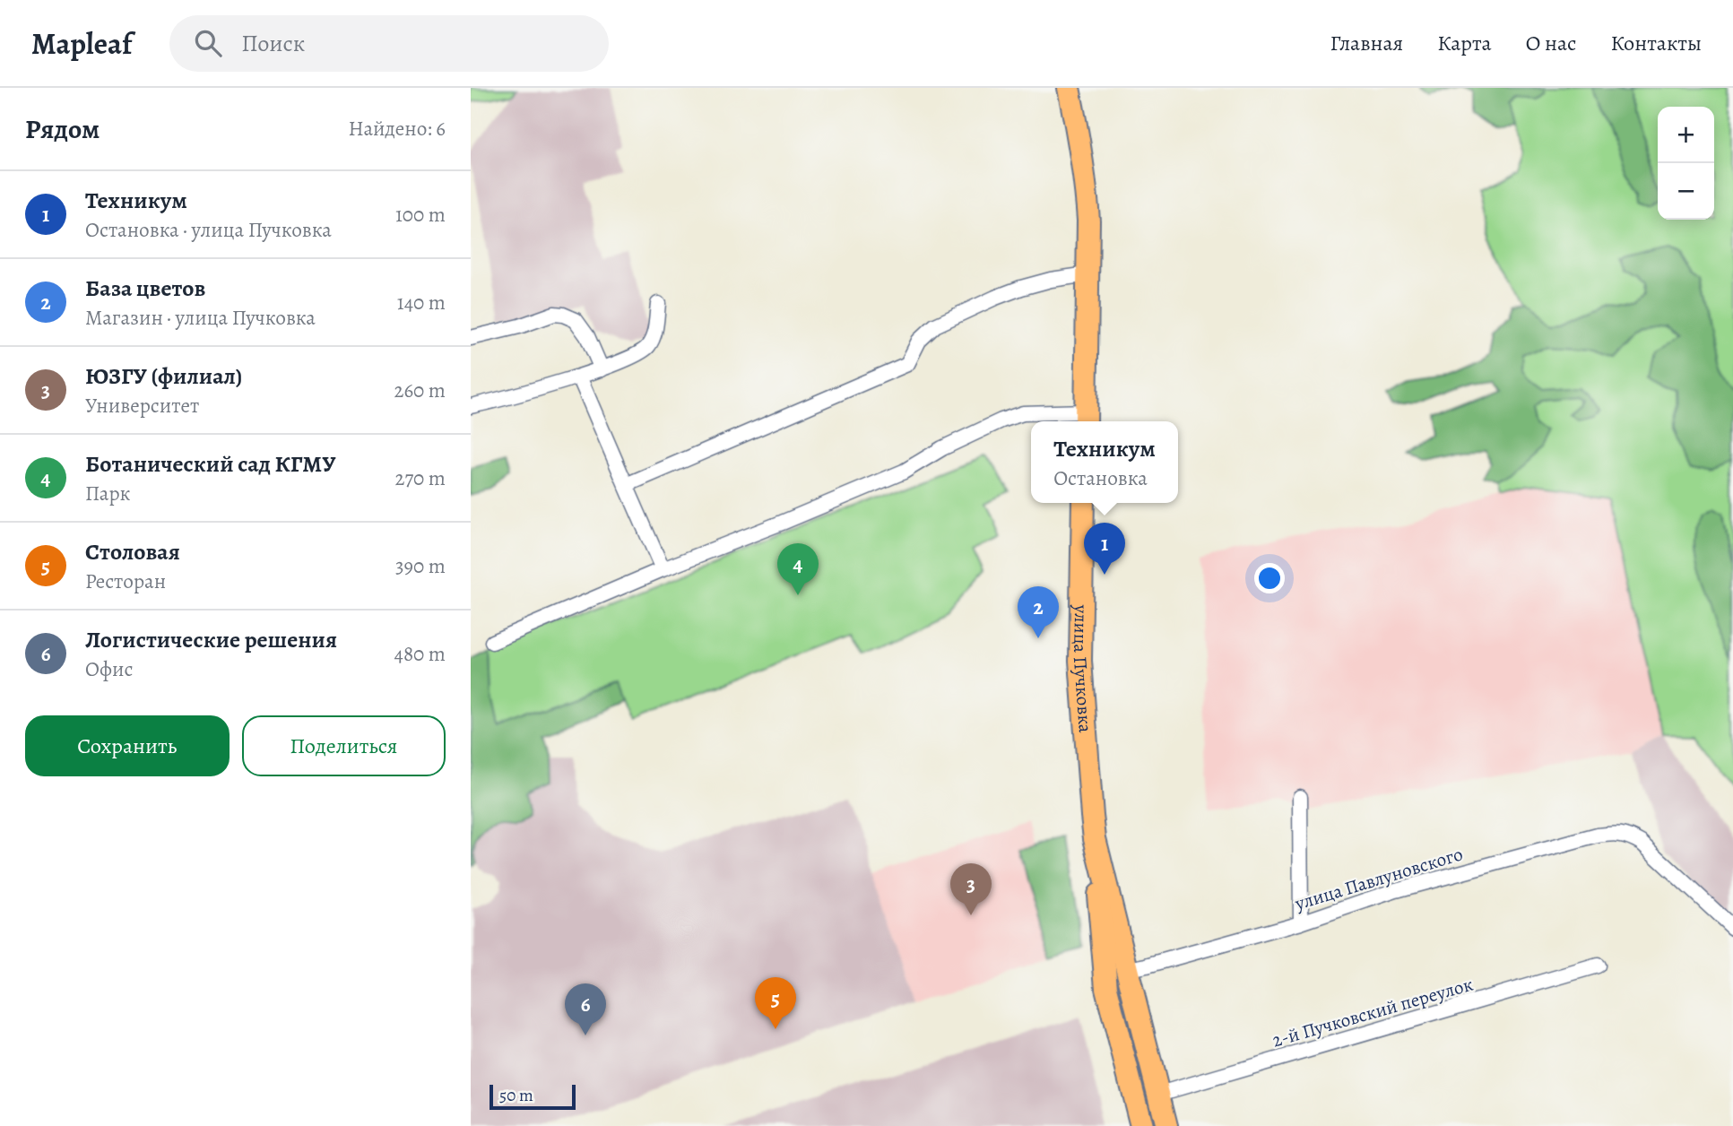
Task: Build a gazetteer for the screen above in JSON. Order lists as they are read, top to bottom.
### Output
{
  "streets": {
    "main road": ["улица Пучковка"],
    "street": ["улица Павлуновского", "2-й Пучковский переулок"]
  },
  "crossings": [
    ["улица Пучковка", "улица Павлуновского"],
    ["улица Пучковка", "2-й Пучковский переулок"]
  ],
  "scale_bar": "50 m",
  "page": {
    "header": "Mapleaf",
    "search": "Поиск",
    "nav": [
      "Главная",
      "Карта",
      "О нас",
      "Контакты"
    ],
    "heading": ["Рядом", "Найдено: 6"],
    "map_buttons": ["+", "−"],
    "list": [
      {
        "mark": "1",
        "name": "Техникум",
        "note": "Остановка · улица Пучковка",
        "value": "100 m"
      },
      {
        "mark": "2",
        "name": "База цветов",
        "note": "Магазин · улица Пучковка",
        "value": "140 m"
      },
      {
        "mark": "3",
        "name": "ЮЗГУ (филиал)",
        "note": "Университет",
        "value": "260 m"
      },
      {
        "mark": "4",
        "name": "Ботанический сад КГМУ",
        "note": "Парк",
        "value": "270 m"
      },
      {
        "mark": "5",
        "name": "Столовая",
        "note": "Ресторан",
        "value": "390 m"
      },
      {
        "mark": "6",
        "name": "Логистические решения",
        "note": "Офис",
        "value": "480 m"
      }
    ],
    "popup": ["Техникум", "Остановка"],
    "pins": [
      "1",
      "4",
      "2",
      "3",
      "5",
      "6"
    ],
    "buttons": ["Сохранить", "Поделиться"],
    "scale": "50 m"
  }
}
